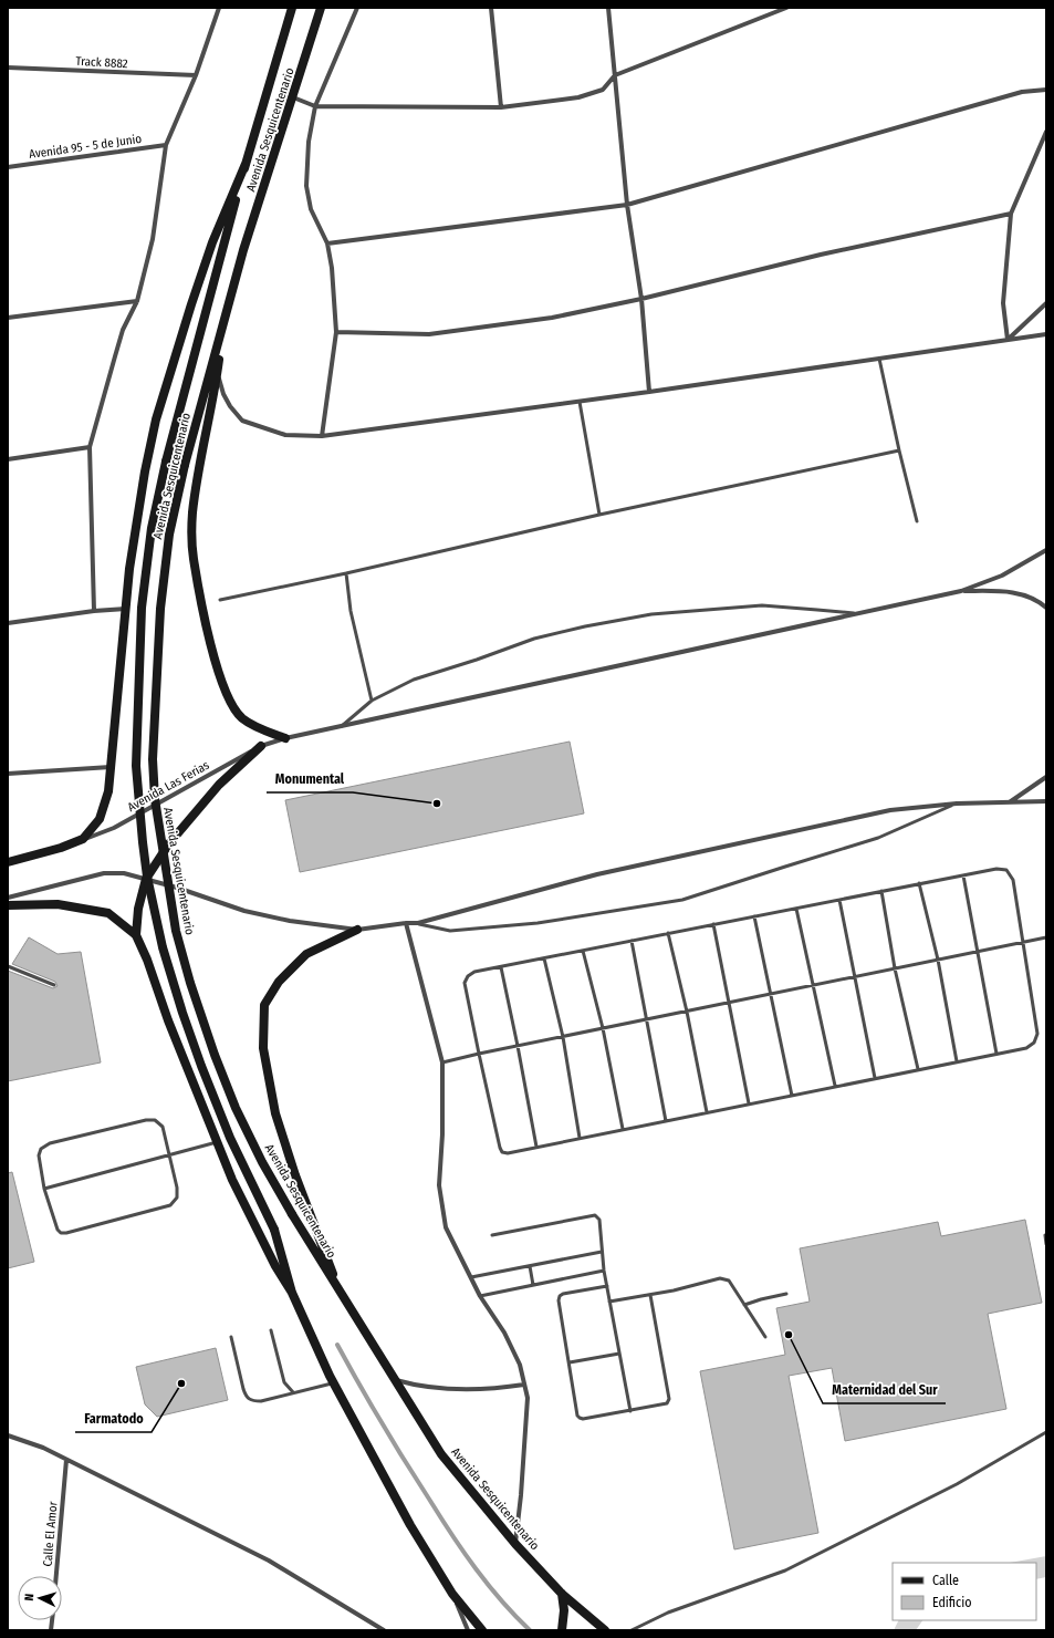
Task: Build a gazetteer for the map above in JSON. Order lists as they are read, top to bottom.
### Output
{
  "streets": {
    "main road": ["Avenida Sesquicentenario"],
    "street": [
      "Track 8882",
      "Avenida 95 - 5 de Junio",
      "Avenida Las Ferias",
      "Calle El Amor"
    ]
  },
  "places": ["Monumental", "Maternidad del Sur", "Farmatodo"],
  "legend": ["Calle", "Edificio"],
  "north": "left"
}
